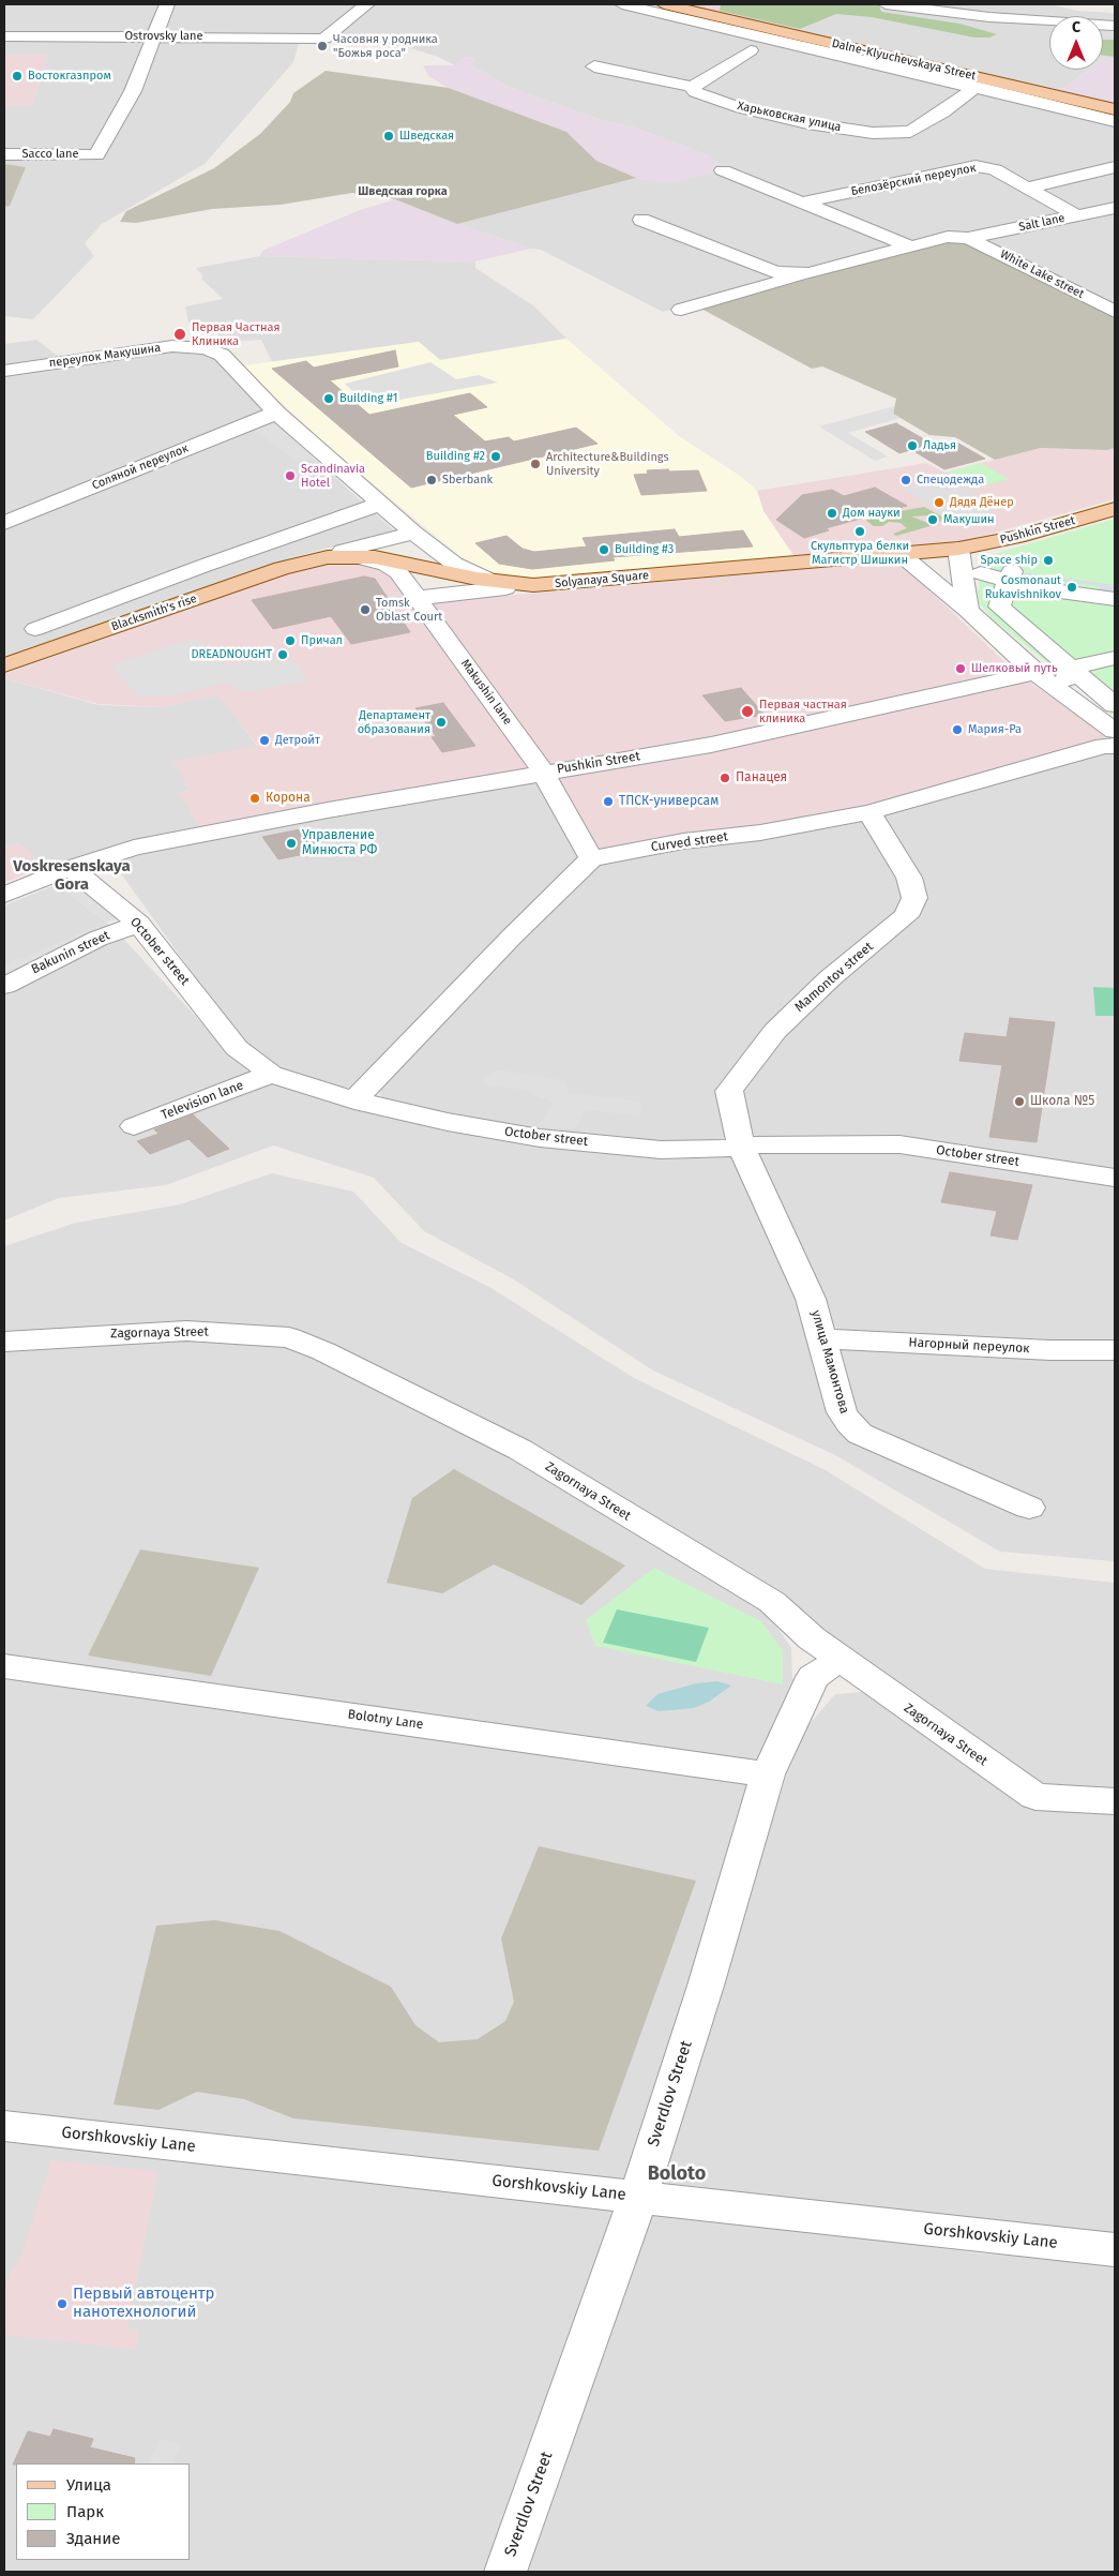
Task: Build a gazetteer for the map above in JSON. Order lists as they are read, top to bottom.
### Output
{
  "streets": {
    "main road": [
      "Dalne-Klyuchevskaya Street",
      "Pushkin Street",
      "Solyanaya Square",
      "Blacksmith's rise"
    ],
    "street": [
      "Ostrovsky lane",
      "Харьковская улица",
      "Sacco lane",
      "Белозёрский переулок",
      "Salt lane",
      "White Lake street",
      "Соляной переулок",
      "Makushin lane",
      "Curved street",
      "October street",
      "Bakunin street",
      "Mamontov street",
      "Television lane",
      "Zagornaya Street",
      "Нагорный переулок",
      "улица Мамонтова",
      "Bolotny Lane",
      "Sverdlov Street",
      "Gorshkovskiy Lane"
    ]
  },
  "crossings": [
    ["Ostrovsky lane", "Sacco lane"],
    ["Белозёрский переулок", "Salt lane"],
    ["Salt lane", "White Lake street"],
    ["Pushkin Street", "Solyanaya Square"],
    ["Pushkin Street", "Makushin lane"],
    ["Pushkin Street", "October street"],
    ["Solyanaya Square", "Blacksmith's rise"],
    ["Solyanaya Square", "Makushin lane"],
    ["Makushin lane", "Curved street"],
    ["Curved street", "Mamontov street"],
    ["October street", "Bakunin street"],
    ["October street", "Mamontov street"],
    ["October street", "Television lane"],
    ["October street", "улица Мамонтова"],
    ["Mamontov street", "улица Мамонтова"],
    ["Zagornaya Street", "Sverdlov Street"],
    ["Нагорный переулок", "улица Мамонтова"],
    ["Bolotny Lane", "Sverdlov Street"],
    ["Sverdlov Street", "Gorshkovskiy Lane"]
  ],
  "districts": ["Шведская горка", "Voskresenskaya Gora", "Boloto"],
  "places": [
    "Часовня у родника \"Божья роса\"",
    "Востокгазпром",
    "Шведская",
    "Первая Частная Клиника",
    "Building #1",
    "Ладья",
    "Building #2",
    "Architecture&Buildings University",
    "Scandinavia Hotel",
    "Sberbank",
    "Спецодежда",
    "Дядя Дёнер",
    "Дом науки",
    "Макушин",
    "Скульптура белки Магистр Шишкин",
    "Building #3",
    "Space ship",
    "Cosmonaut Rukavishnikov",
    "Tomsk Oblast Court",
    "Причал",
    "DREADNOUGHT",
    "Шелковый путь",
    "Первая частная клиника",
    "Департамент образования",
    "Мария-Ра",
    "Детройт",
    "Панацея",
    "Корона",
    "ТПСК-универсам",
    "Управление Минюста РФ",
    "Школа №5",
    "Первый автоцентр нанотехнологий"
  ],
  "legend": ["Улица", "Парк", "Здание"],
  "north": "top"
}
